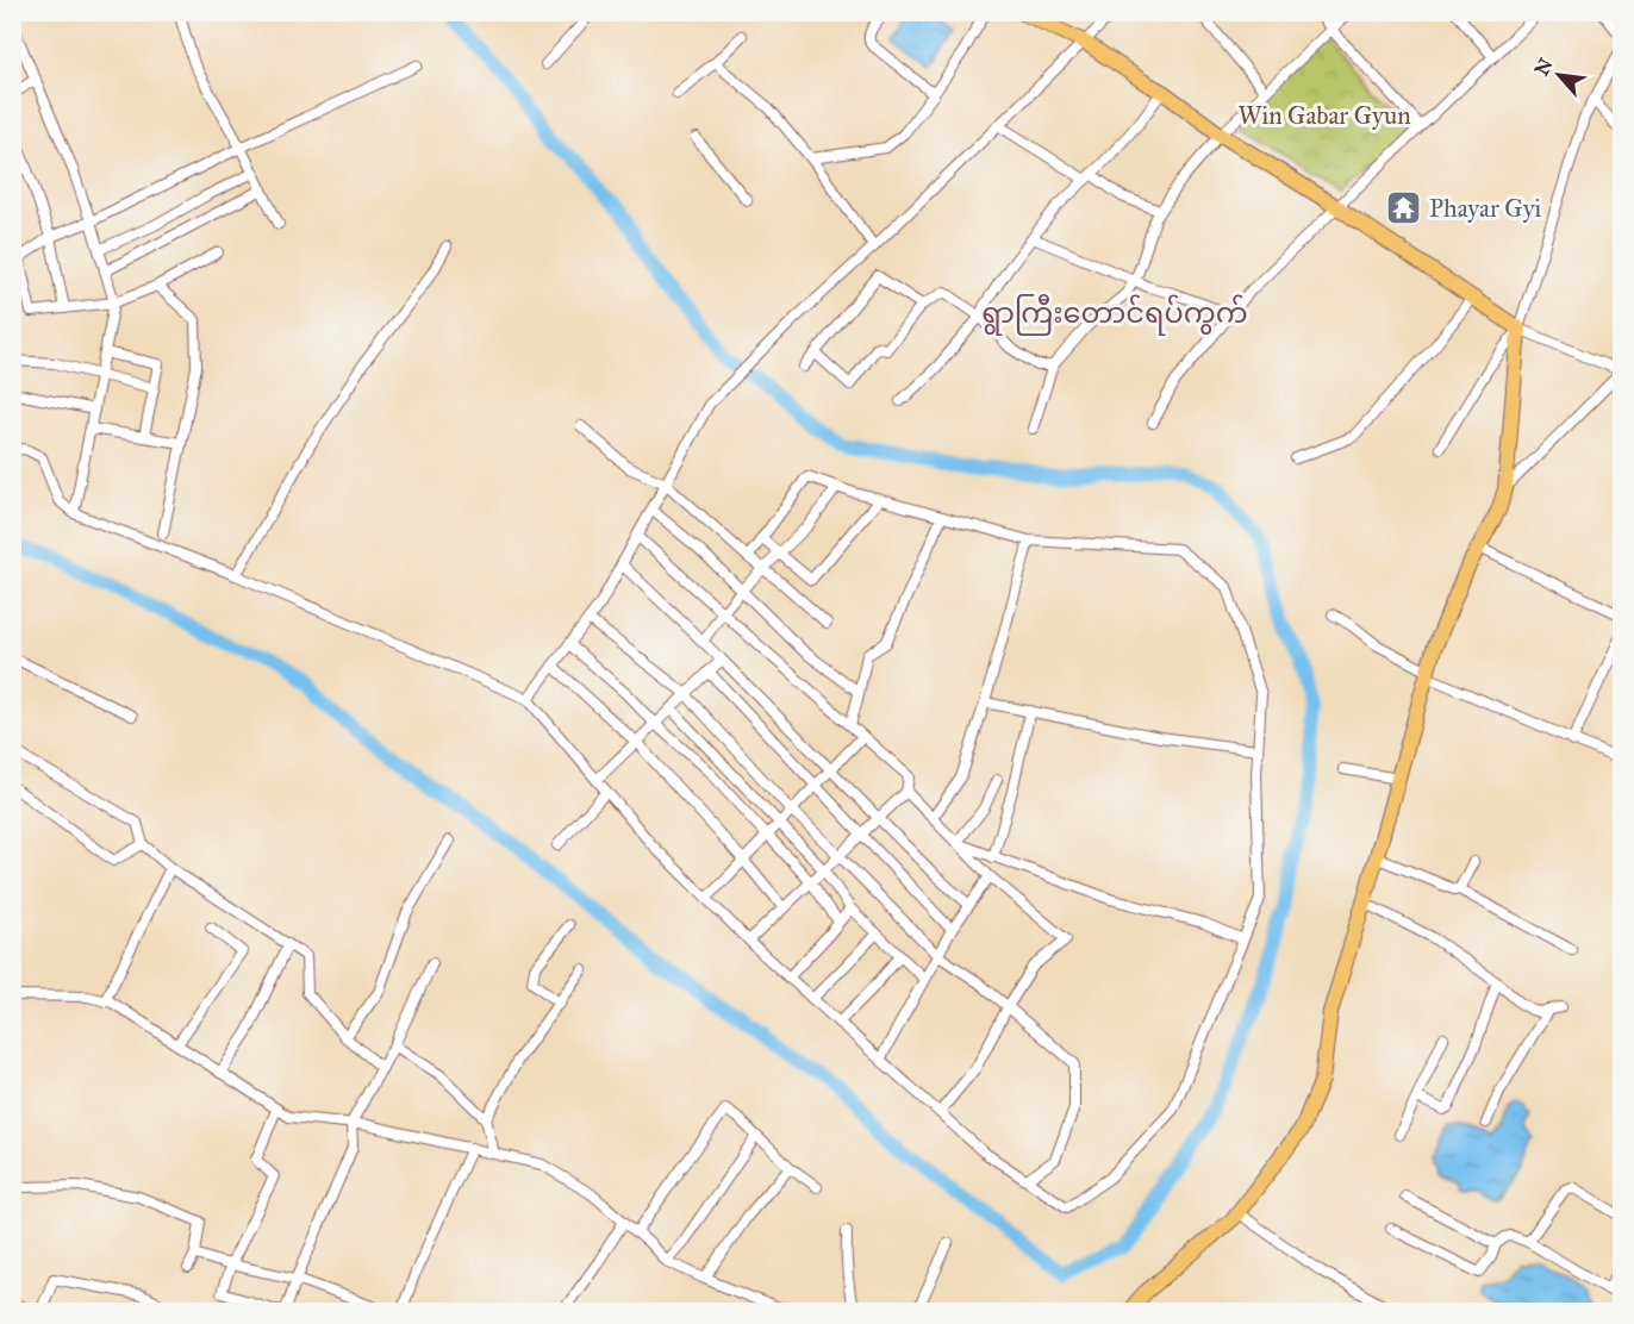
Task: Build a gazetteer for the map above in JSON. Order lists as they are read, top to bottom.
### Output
{
  "districts": ["ရွာကြီးတောင်ရပ်ကွက်"],
  "parks": ["Win Gabar Gyun"],
  "places": {
    "temple": ["Phayar Gyi"]
  },
  "north": "top left"
}
